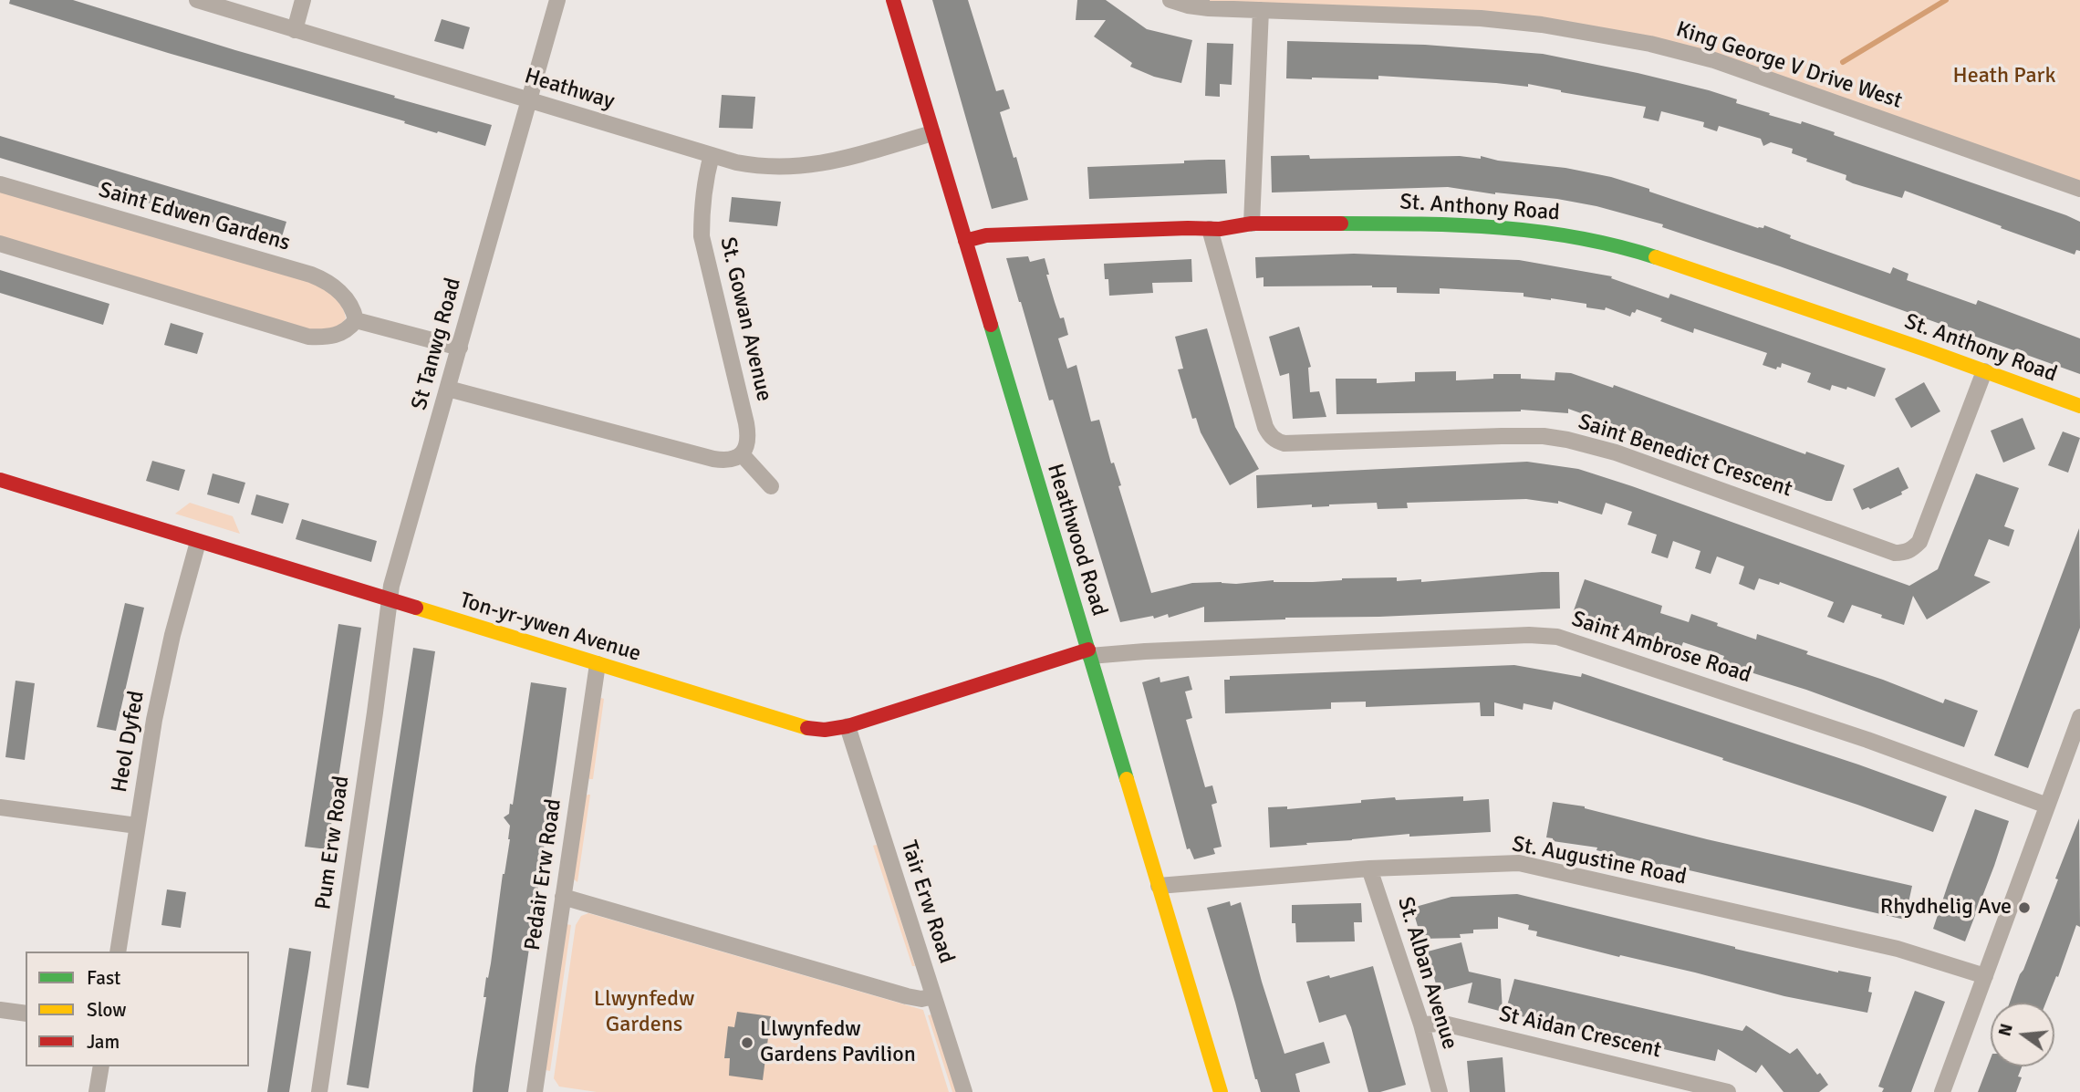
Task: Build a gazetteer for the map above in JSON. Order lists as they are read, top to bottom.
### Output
{
  "streets": {
    "street": [
      "King George V Drive West",
      "Heathway",
      "St. Anthony Road",
      "Saint Edwen Gardens",
      "St. Gowan Avenue",
      "St Tanwg Road",
      "Saint Benedict Crescent",
      "Heathwood Road",
      "Ton-yr-ywen Avenue",
      "Saint Ambrose Road",
      "Heol Dyfed",
      "Pum Erw Road",
      "St. Augustine Road",
      "Pedair Erw Road",
      "Tair Erw Road",
      "St. Alban Avenue",
      "St Aidan Crescent"
    ]
  },
  "crossings": [
    ["Heathway", "St. Gowan Avenue"],
    ["Heathway", "St Tanwg Road"],
    ["Heathway", "Heathwood Road"],
    ["St. Anthony Road", "Saint Benedict Crescent"],
    ["St. Anthony Road", "Heathwood Road"],
    ["St Tanwg Road", "Ton-yr-ywen Avenue"],
    ["St Tanwg Road", "Pum Erw Road"],
    ["Heathwood Road", "Ton-yr-ywen Avenue"],
    ["Heathwood Road", "Saint Ambrose Road"],
    ["Heathwood Road", "St. Augustine Road"],
    ["Ton-yr-ywen Avenue", "Saint Ambrose Road"],
    ["Ton-yr-ywen Avenue", "Heol Dyfed"],
    ["Ton-yr-ywen Avenue", "Pum Erw Road"],
    ["Ton-yr-ywen Avenue", "Pedair Erw Road"],
    ["Ton-yr-ywen Avenue", "Tair Erw Road"],
    ["St. Augustine Road", "St. Alban Avenue"],
    ["St. Alban Avenue", "St Aidan Crescent"]
  ],
  "parks": ["Heath Park", "Llwynfedw Gardens"],
  "places": ["Rhydhelig Ave", "Llwynfedw Gardens Pavilion"],
  "legend": ["Fast", "Slow", "Jam"],
  "north": "left"
}
